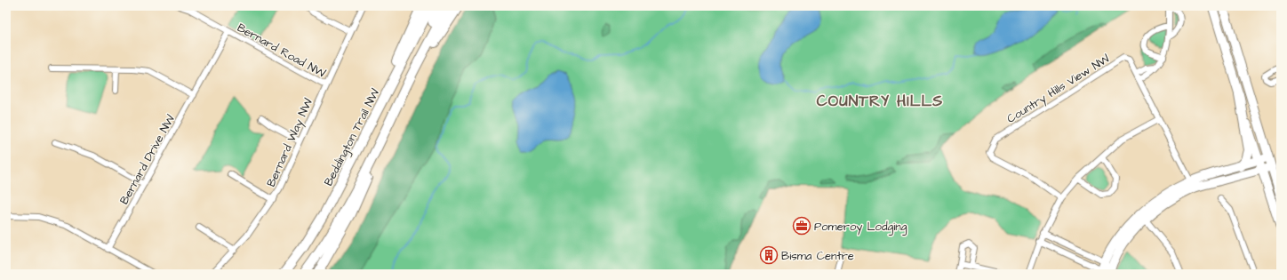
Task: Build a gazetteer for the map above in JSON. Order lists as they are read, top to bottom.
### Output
{
  "streets": {
    "main road": ["Beddington Trail NW"],
    "street": [
      "Bernard Road NW",
      "Country Hills View NW",
      "Bernard Way NW",
      "Bernard Drive NW"
    ]
  },
  "crossings": [
    ["Bernard Road NW", "Bernard Way NW"],
    ["Bernard Road NW", "Bernard Drive NW"]
  ],
  "districts": ["COUNTRY HILLS"],
  "places": {
    "office": ["Pomeroy Lodging"],
    "building": ["Bisma Centre"]
  }
}
